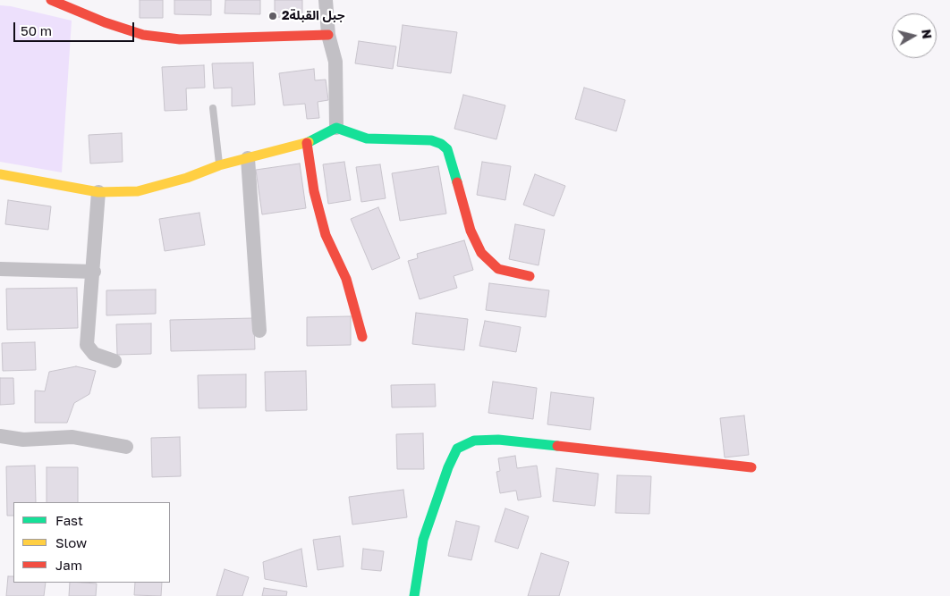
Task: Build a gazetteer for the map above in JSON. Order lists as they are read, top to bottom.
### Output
{
  "places": ["جبل القبلة2"],
  "legend": ["Fast", "Slow", "Jam"],
  "scale_bar": "50 m",
  "north": "right"
}
